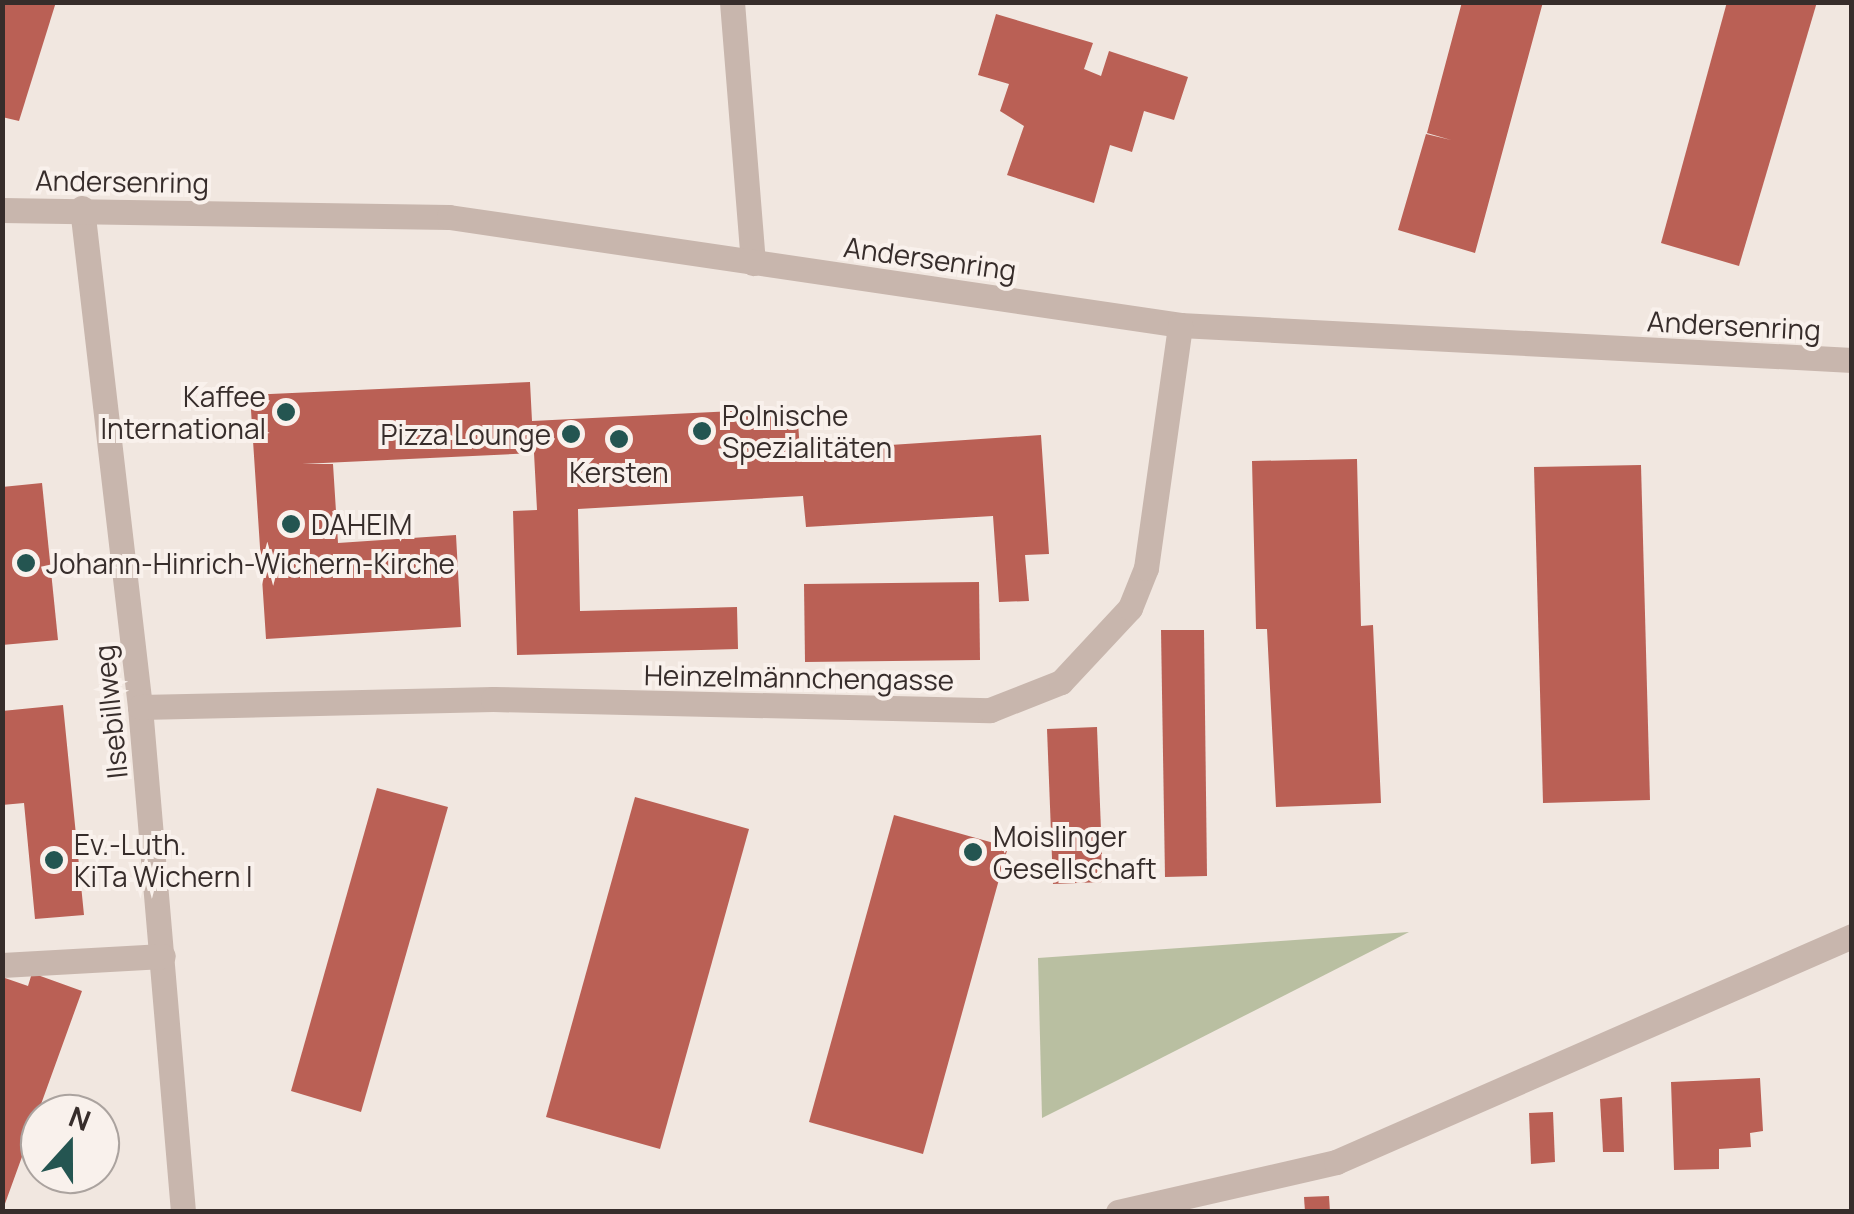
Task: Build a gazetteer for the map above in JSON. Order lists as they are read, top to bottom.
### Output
{
  "streets": {
    "street": ["Andersenring", "Heinzelmännchengasse", "Ilsebillweg"]
  },
  "crossings": [
    ["Andersenring", "Heinzelmännchengasse"],
    ["Andersenring", "Ilsebillweg"],
    ["Heinzelmännchengasse", "Ilsebillweg"]
  ],
  "places": [
    "Kaffee International",
    "Polnische Spezialitäten",
    "Pizza Lounge",
    "Kersten",
    "DAHEIM",
    "Johann-Hinrich-Wichern-Kirche",
    "Moislinger Gesellschaft",
    "Ev.-Luth. KiTa Wichern I"
  ],
  "north": "top"
}
